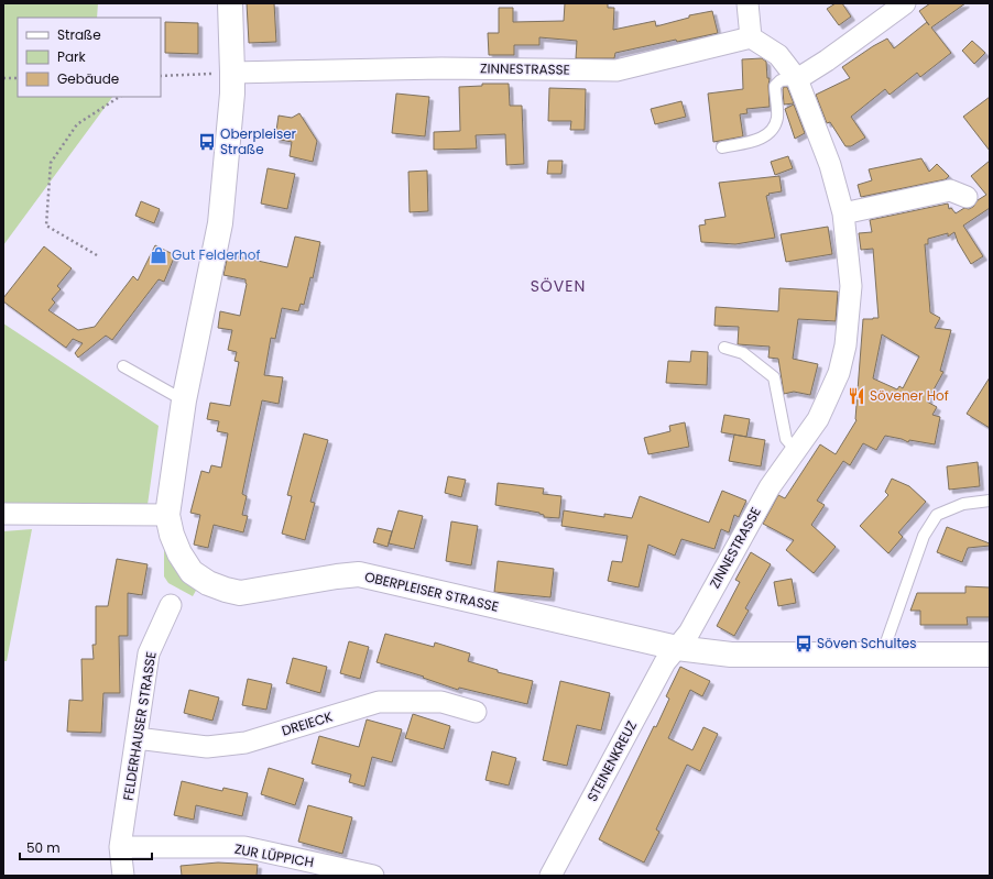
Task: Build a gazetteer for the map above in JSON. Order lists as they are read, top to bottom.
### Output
{
  "streets": {
    "main road": ["OBERPLEISER STRASSE"],
    "street": [
      "ZINNESTRASSE",
      "DREIECK",
      "FELDERHAUSER STRASSE",
      "STEINENKREUZ",
      "ZUR LÜPPICH"
    ]
  },
  "crossings": [
    ["ZINNESTRASSE", "OBERPLEISER STRASSE"],
    ["ZINNESTRASSE", "STEINENKREUZ"],
    ["OBERPLEISER STRASSE", "STEINENKREUZ"],
    ["DREIECK", "FELDERHAUSER STRASSE"],
    ["FELDERHAUSER STRASSE", "ZUR LÜPPICH"]
  ],
  "districts": ["SÖVEN"],
  "places": {
    "bus stop": ["Oberpleiser Straße", "Söven Schultes"],
    "shop": ["Gut Felderhof"],
    "restaurant": ["Sövener Hof"]
  },
  "legend": ["Straße", "Park", "Gebäude"],
  "scale_bar": "50 m"
}
